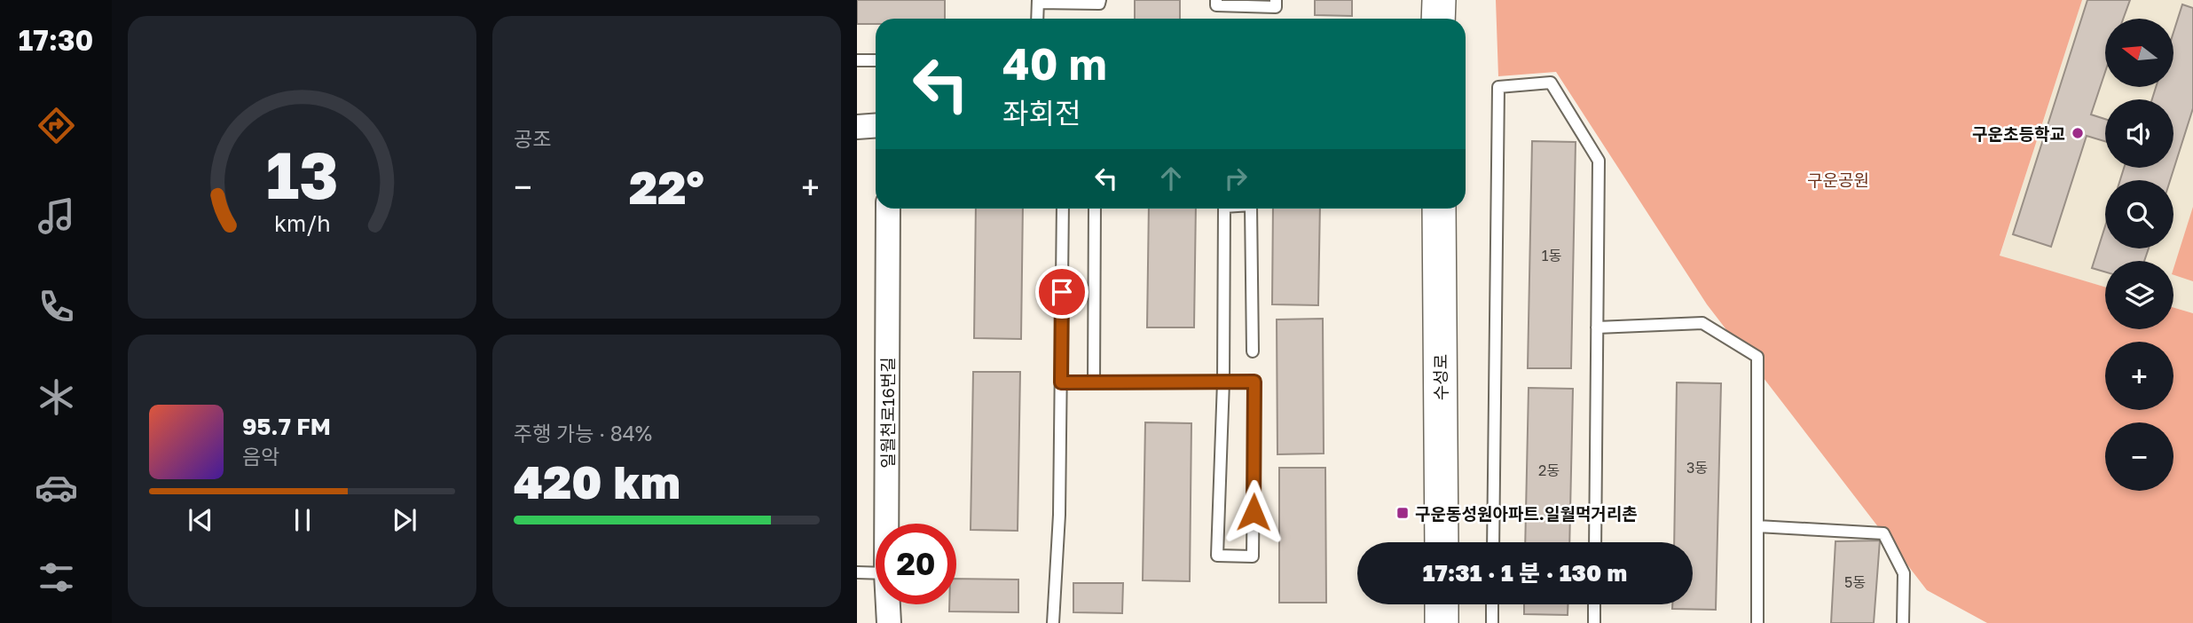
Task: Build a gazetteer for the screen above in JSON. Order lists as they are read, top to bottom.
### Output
{
  "streets": {
    "street": ["수성로", "일월천로16번길"]
  },
  "parks": ["구운공원"],
  "places": {
    "other": ["구운초등학교"],
    "transit": ["구운동성원아파트.일월먹거리촌"]
  },
  "house_numbers": [
    "1동",
    "3동",
    "2동",
    "5동"
  ],
  "north": "left",
  "page": {
    "tabs": "17:30",
    "tile": [
      "공조",
      ["주행 가능 · 84%", "420 km"]
    ],
    "map_buttons": ["+", "−"],
    "turn": ["40 m", "좌회전"],
    "heat": ["−", "22°", "+"],
    "song": ["95.7 FM", "음악"],
    "limit": "20",
    "trip": "17:31 · 1 분 · 130 m",
    "gauge": ["13", "km/h"]
  }
}
